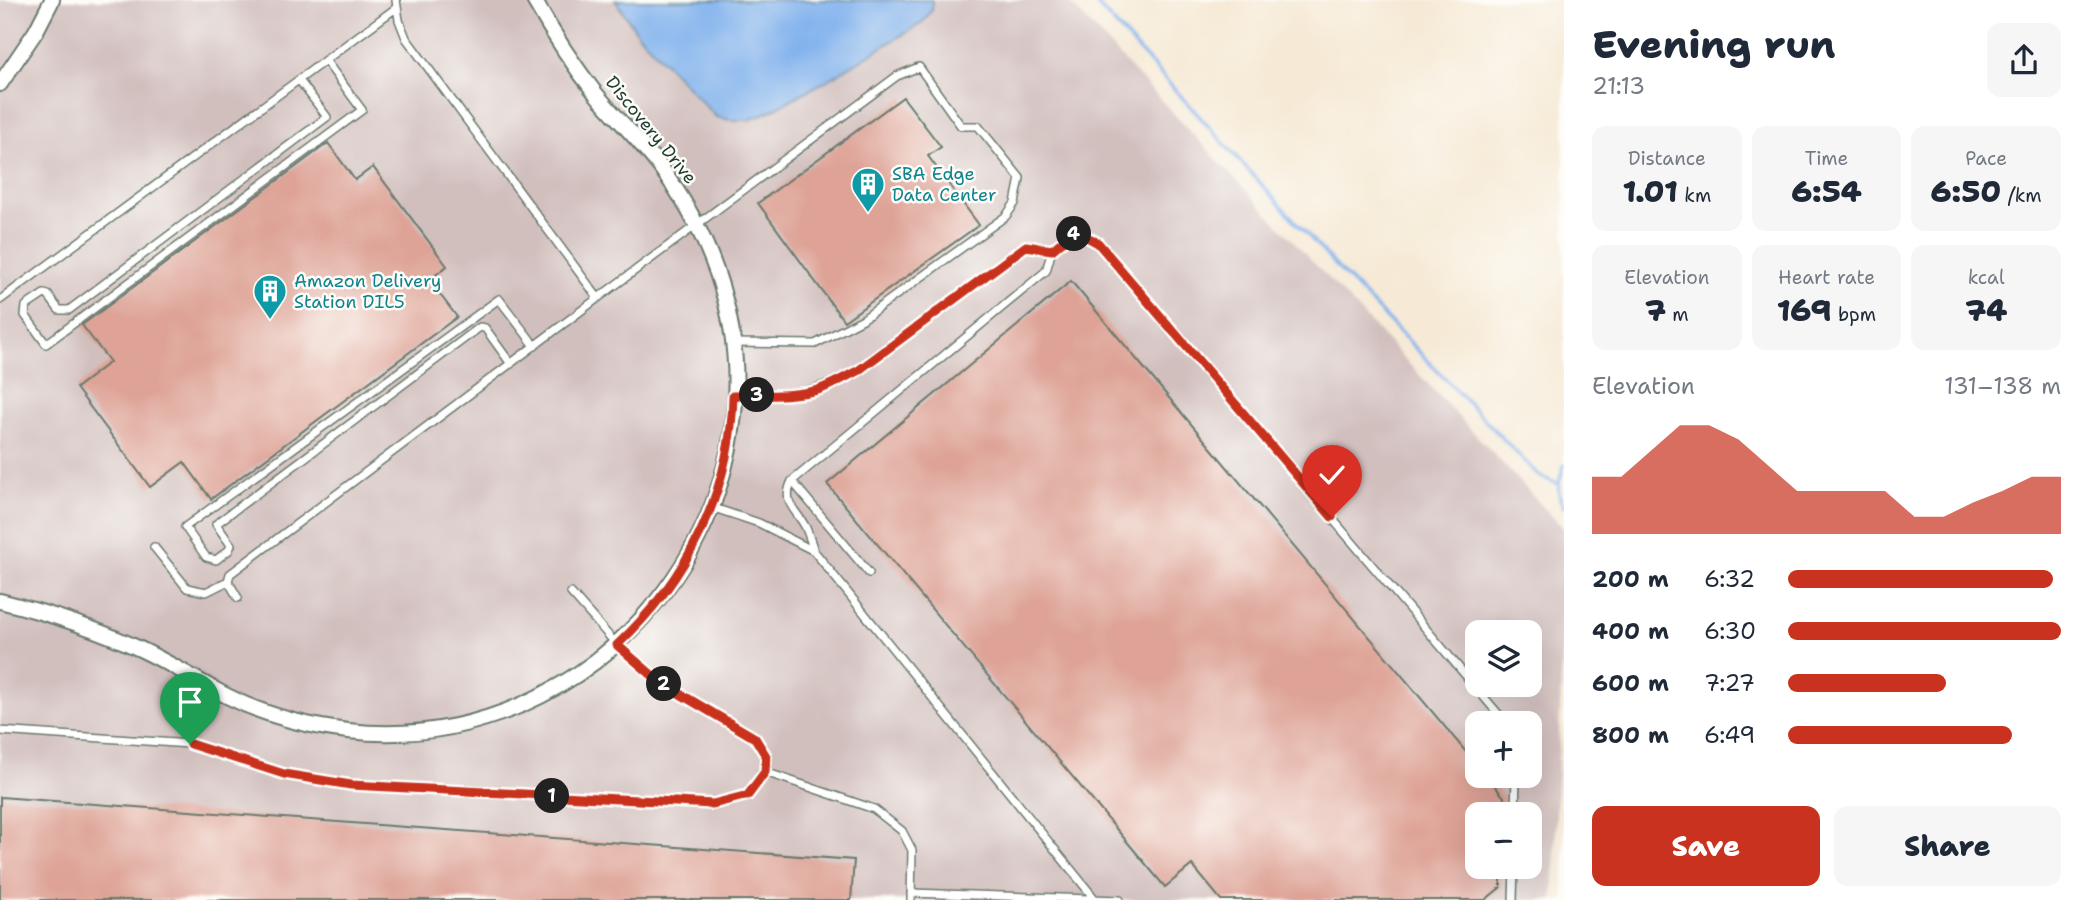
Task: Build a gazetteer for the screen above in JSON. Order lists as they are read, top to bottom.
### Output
{
  "streets": {
    "street": ["Discovery Drive"]
  },
  "places": {
    "building": ["SBA Edge Data Center", "Amazon Delivery Station DIL5"]
  },
  "page": {
    "heading": ["Evening run", "21:13"],
    "stats": [
      ["Distance", "1.01 km"],
      ["Time", "6:54"],
      ["Pace", "6:50 /km"],
      ["Elevation", "7 m"],
      ["Heart rate", "169 bpm"],
      ["kcal", "74"]
    ],
    "pins": [
      "4",
      "3",
      "2",
      "1"
    ],
    "chart": ["Elevation", "131–138 m"],
    "list": [
      {
        "name": "200 m",
        "note": "6:32"
      },
      {
        "name": "400 m",
        "note": "6:30"
      },
      {
        "name": "600 m",
        "note": "7:27"
      },
      {
        "name": "800 m",
        "note": "6:49"
      }
    ],
    "map_buttons": ["+", "−"],
    "buttons": ["Save", "Share"]
  }
}
